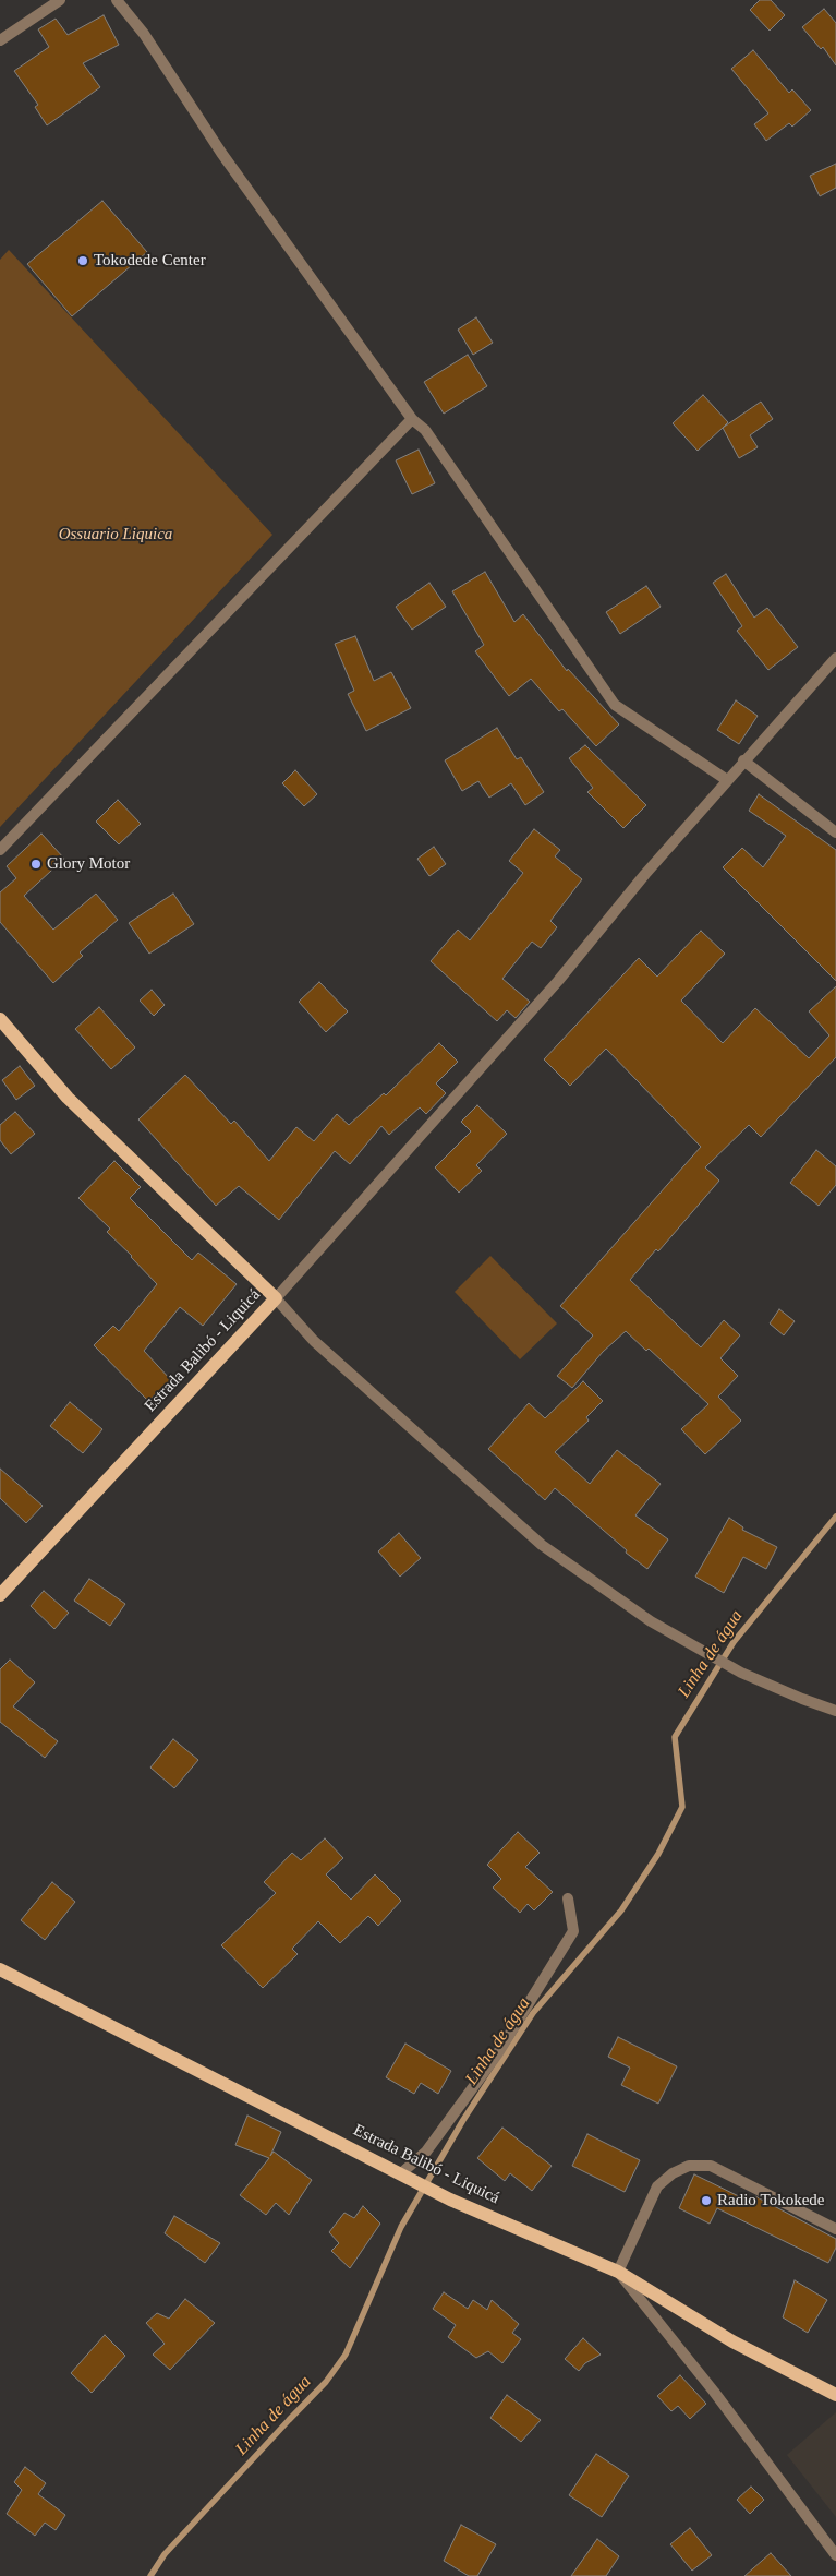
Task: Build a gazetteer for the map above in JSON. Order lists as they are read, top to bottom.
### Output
{
  "streets": {
    "main road": ["Estrada Balibó - Liquicá"]
  },
  "water": ["Linha de água"],
  "parks": ["Ossuario Liquica"],
  "places": ["Tokodede Center", "Glory Motor", "Radio Tokokede"]
}
